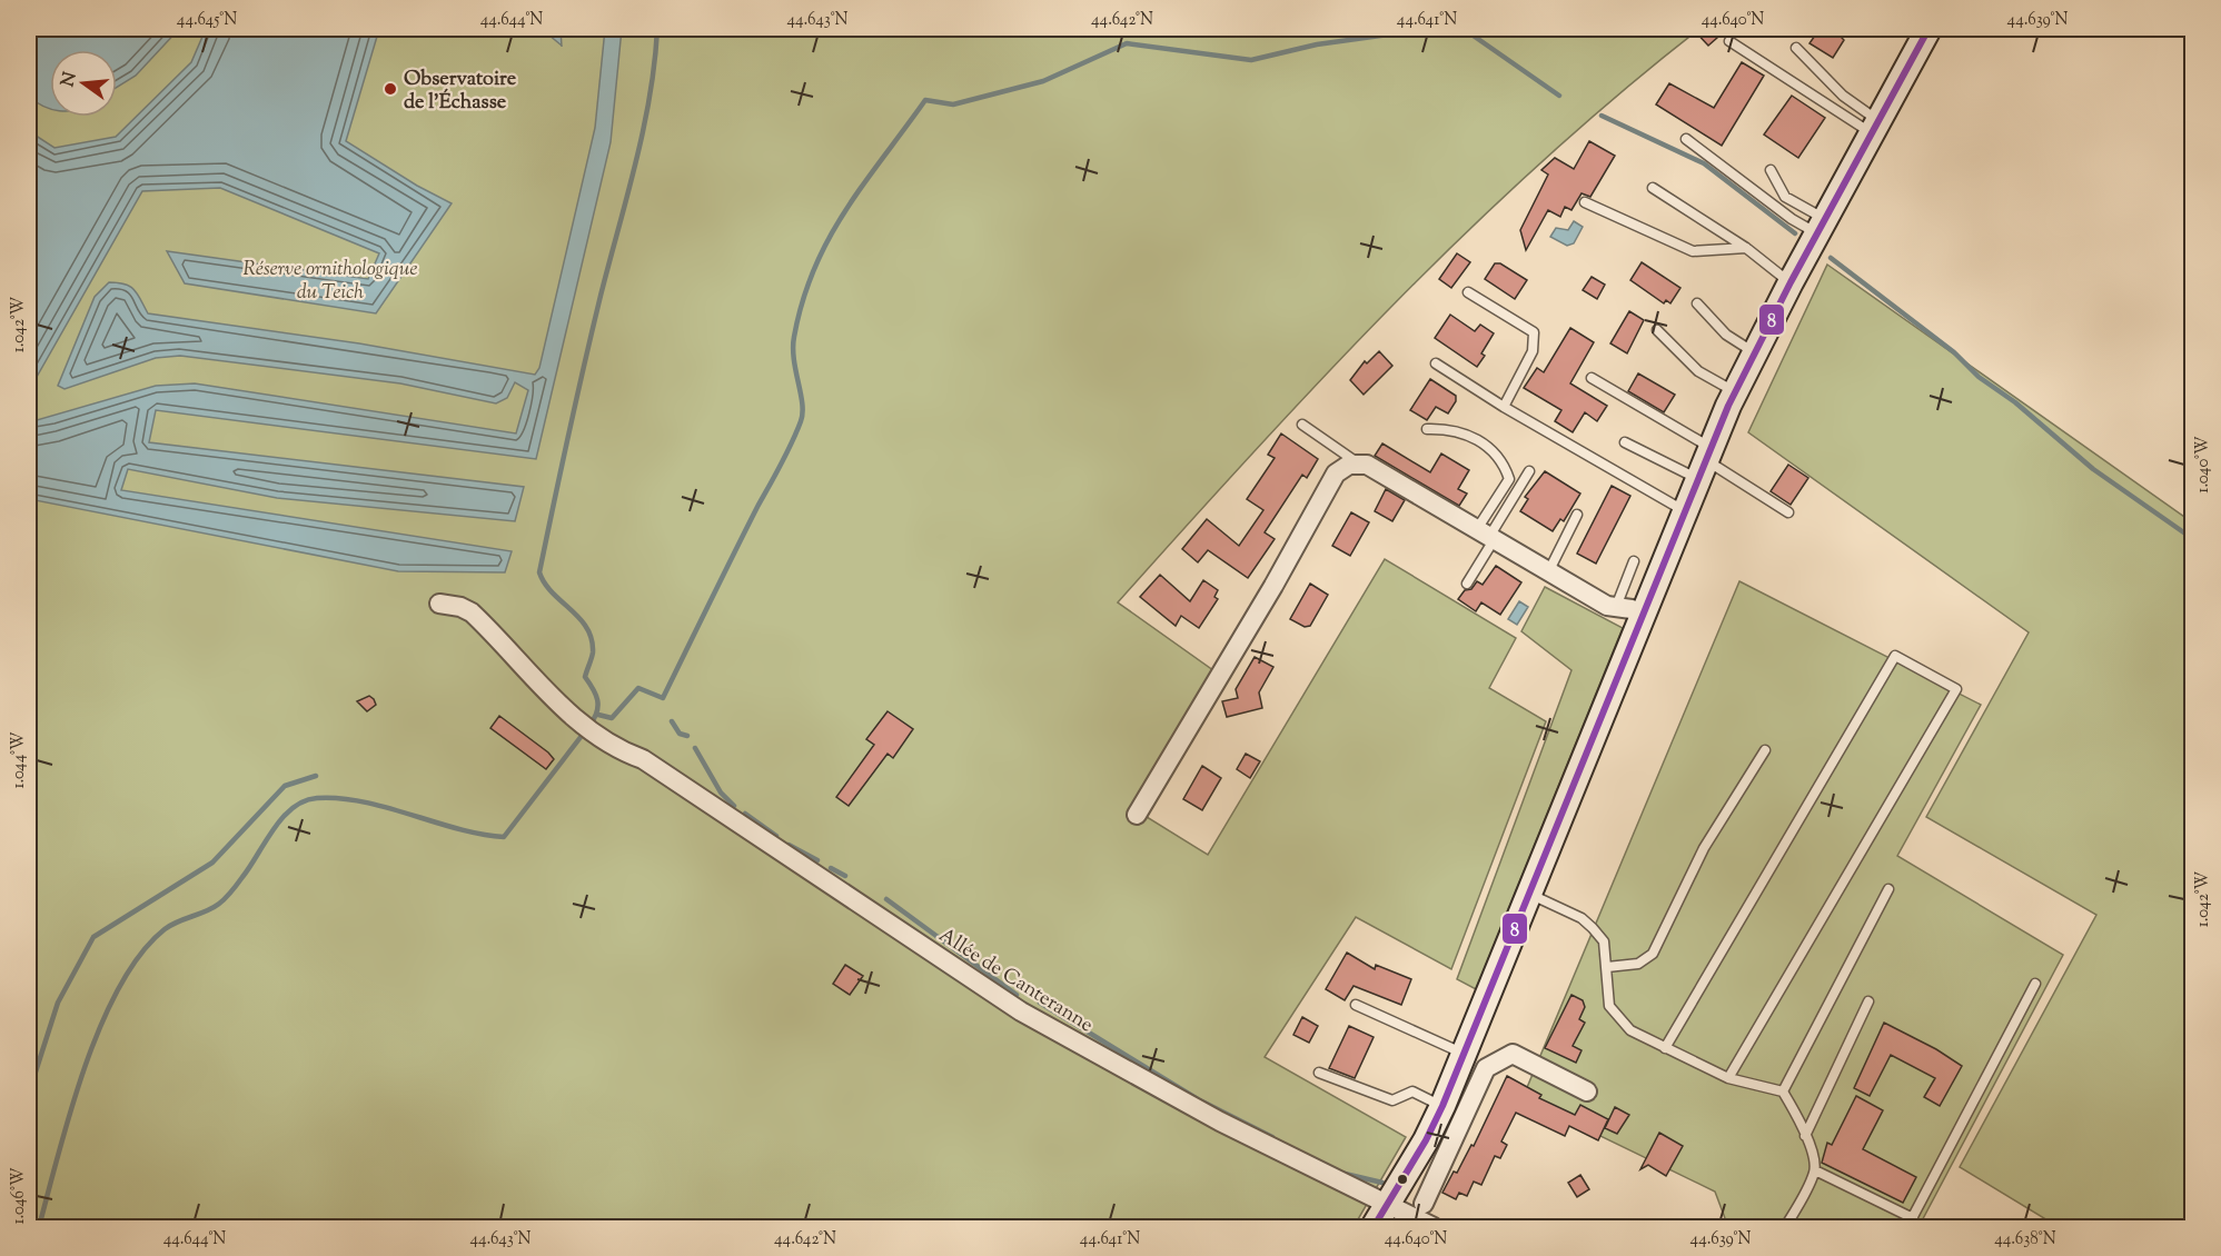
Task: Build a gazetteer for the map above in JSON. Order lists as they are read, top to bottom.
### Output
{
  "streets": {
    "street": ["Allée de Canteranne"]
  },
  "parks": ["Réserve ornithologique du Teich"],
  "places": ["Observatoire de l'Échasse"],
  "lines": ["transit line 8"],
  "north": "left",
  "coordinates": [
    "44.645°N",
    "44.644°N",
    "44.643°N",
    "44.642°N",
    "44.641°N",
    "44.640°N",
    "44.639°N",
    "1.042°W",
    "1.040°W",
    "1.044°W",
    "1.046°W",
    "44.638°N"
  ]
}
